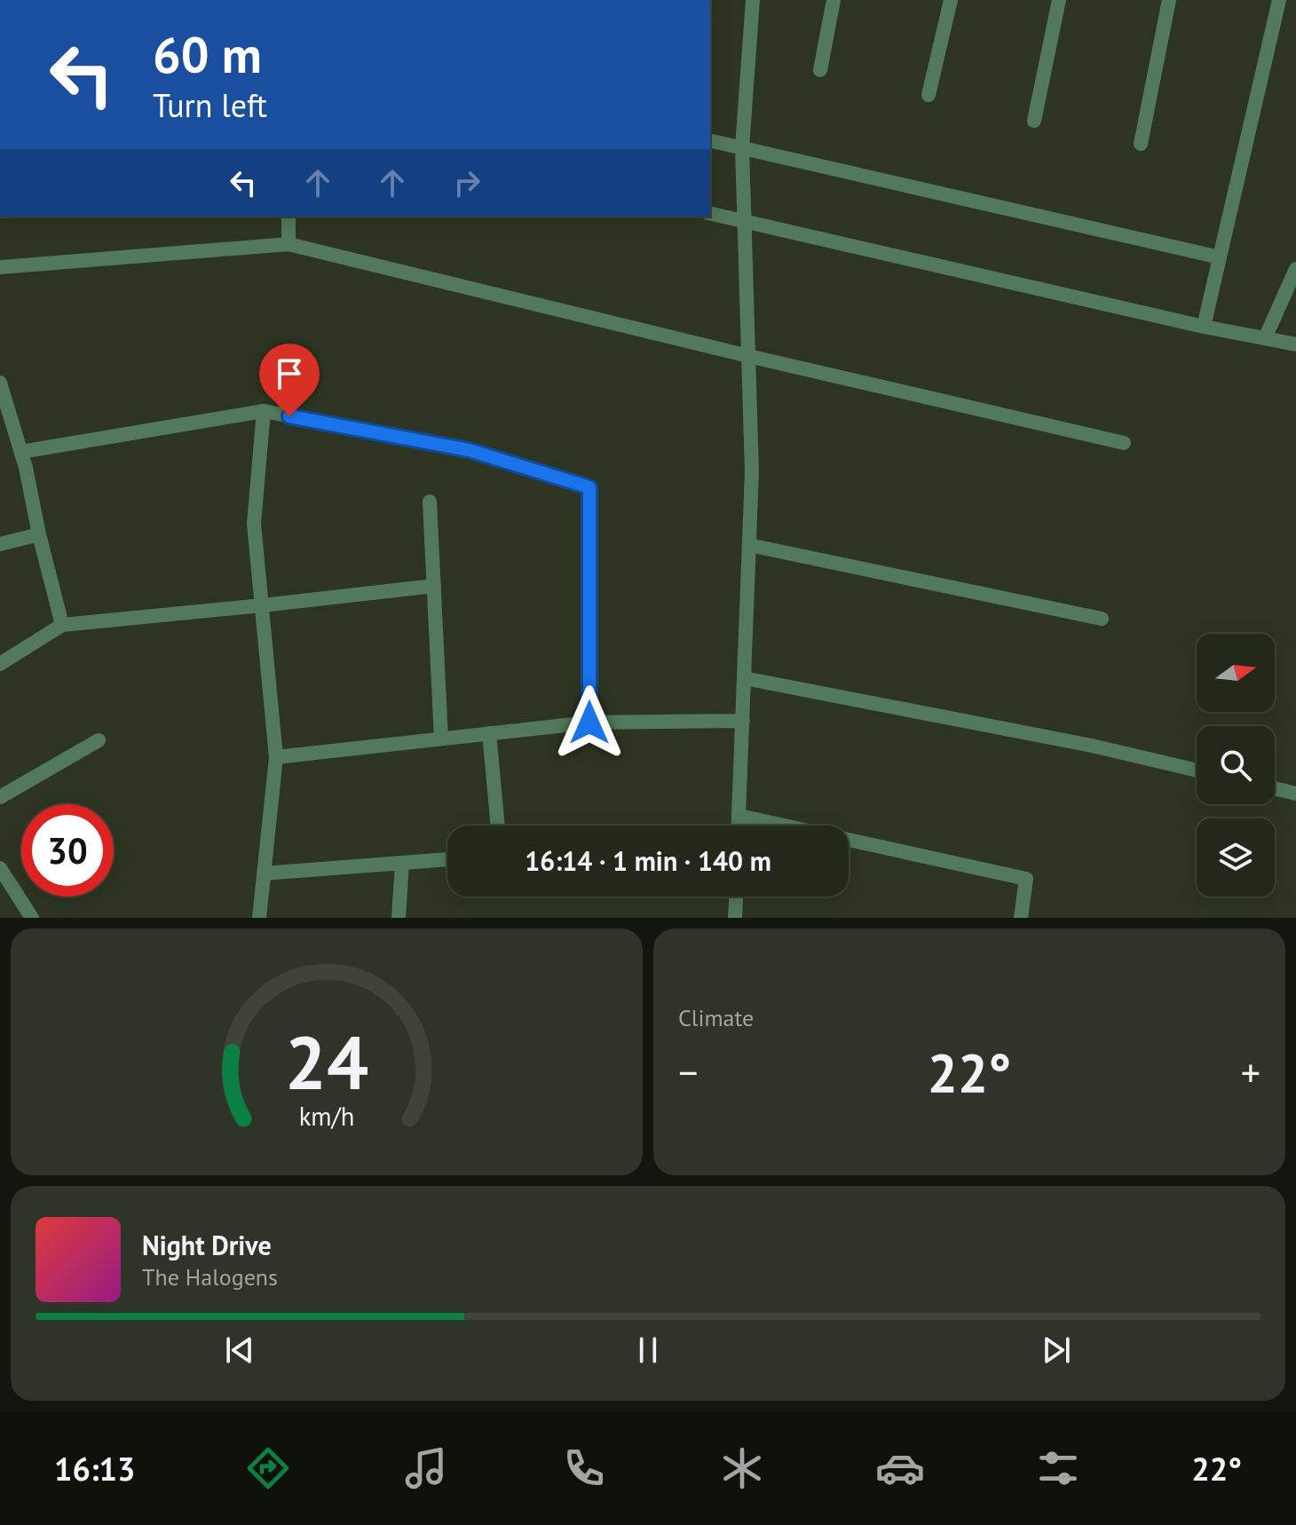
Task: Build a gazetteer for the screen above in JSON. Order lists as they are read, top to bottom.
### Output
{
  "north": "right",
  "page": {
    "turn": ["60 m", "Turn left"],
    "limit": "30",
    "trip": "16:14 · 1 min · 140 m",
    "tile": "Climate",
    "heat": ["−", "22°", "+"],
    "song": ["Night Drive", "The Halogens"],
    "tabs": ["16:13", "22°"],
    "gauge": ["24", "km/h"]
  }
}
